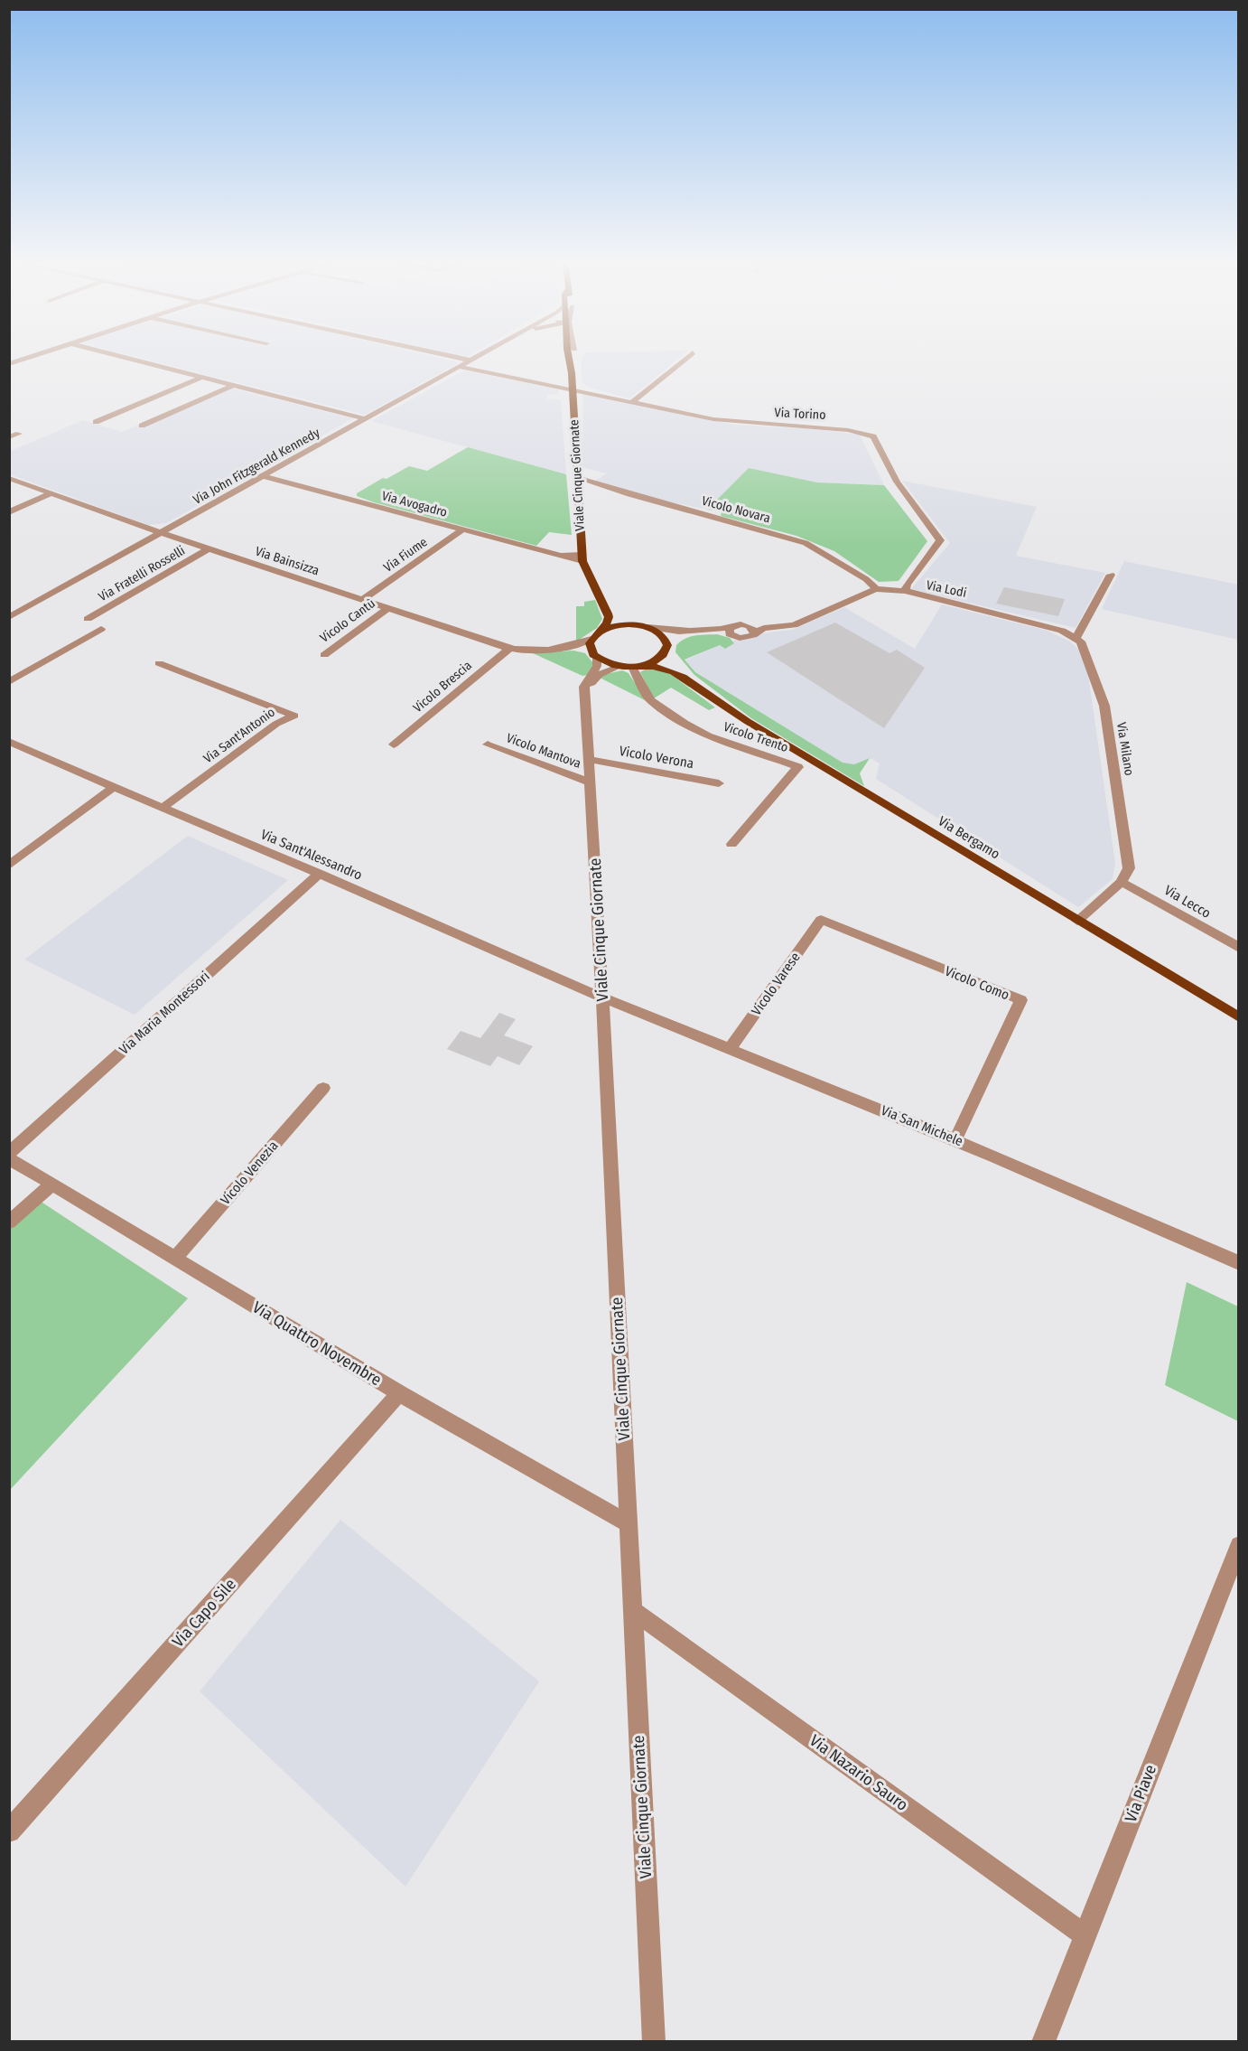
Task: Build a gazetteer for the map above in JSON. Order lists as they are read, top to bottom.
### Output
{
  "streets": {
    "main road": ["Viale Cinque Giornate", "Via Bergamo"],
    "street": [
      "Via Torino",
      "Via John Fitzgerald Kennedy",
      "Via Avogadro",
      "Vicolo Novara",
      "Via Fiume",
      "Via Bainsizza",
      "Via Fratelli Rosselli",
      "Via Lodi",
      "Vicolo Cantù",
      "Vicolo Brescia",
      "Via Sant'Antonio",
      "Vicolo Trento",
      "Via Milano",
      "Vicolo Mantova",
      "Vicolo Verona",
      "Via Sant'Alessandro",
      "Via Lecco",
      "Vicolo Como",
      "Vicolo Varese",
      "Via Maria Montessori",
      "Via San Michele",
      "Vicolo Venezia",
      "Via Quattro Novembre",
      "Via Capo Sile",
      "Via Nazario Sauro",
      "Via Piave"
    ]
  },
  "crossings": [
    ["Via Torino", "Via John Fitzgerald Kennedy"],
    ["Via Torino", "Viale Cinque Giornate"],
    ["Via Torino", "Via Lodi"],
    ["Via John Fitzgerald Kennedy", "Via Avogadro"],
    ["Via John Fitzgerald Kennedy", "Via Bainsizza"],
    ["Viale Cinque Giornate", "Via Avogadro"],
    ["Viale Cinque Giornate", "Vicolo Novara"],
    ["Viale Cinque Giornate", "Via Bainsizza"],
    ["Viale Cinque Giornate", "Vicolo Mantova"],
    ["Viale Cinque Giornate", "Vicolo Verona"],
    ["Viale Cinque Giornate", "Via Bergamo"],
    ["Viale Cinque Giornate", "Via Sant'Alessandro"],
    ["Viale Cinque Giornate", "Via San Michele"],
    ["Viale Cinque Giornate", "Via Quattro Novembre"],
    ["Viale Cinque Giornate", "Via Nazario Sauro"],
    ["Via Avogadro", "Via Fiume"],
    ["Via Fiume", "Via Bainsizza"],
    ["Via Bainsizza", "Via Fratelli Rosselli"],
    ["Via Bainsizza", "Vicolo Cantù"],
    ["Via Bainsizza", "Vicolo Brescia"],
    ["Via Bainsizza", "Via Bergamo"],
    ["Via Lodi", "Via Milano"],
    ["Via Sant'Antonio", "Via Sant'Alessandro"],
    ["Vicolo Trento", "Via Bergamo"],
    ["Via Milano", "Via Lecco"],
    ["Via Sant'Alessandro", "Via Maria Montessori"],
    ["Via Sant'Alessandro", "Via San Michele"],
    ["Vicolo Como", "Vicolo Varese"],
    ["Vicolo Como", "Via San Michele"],
    ["Vicolo Varese", "Via San Michele"],
    ["Vicolo Venezia", "Via Quattro Novembre"],
    ["Via Quattro Novembre", "Via Capo Sile"],
    ["Via Nazario Sauro", "Via Piave"]
  ]
}
